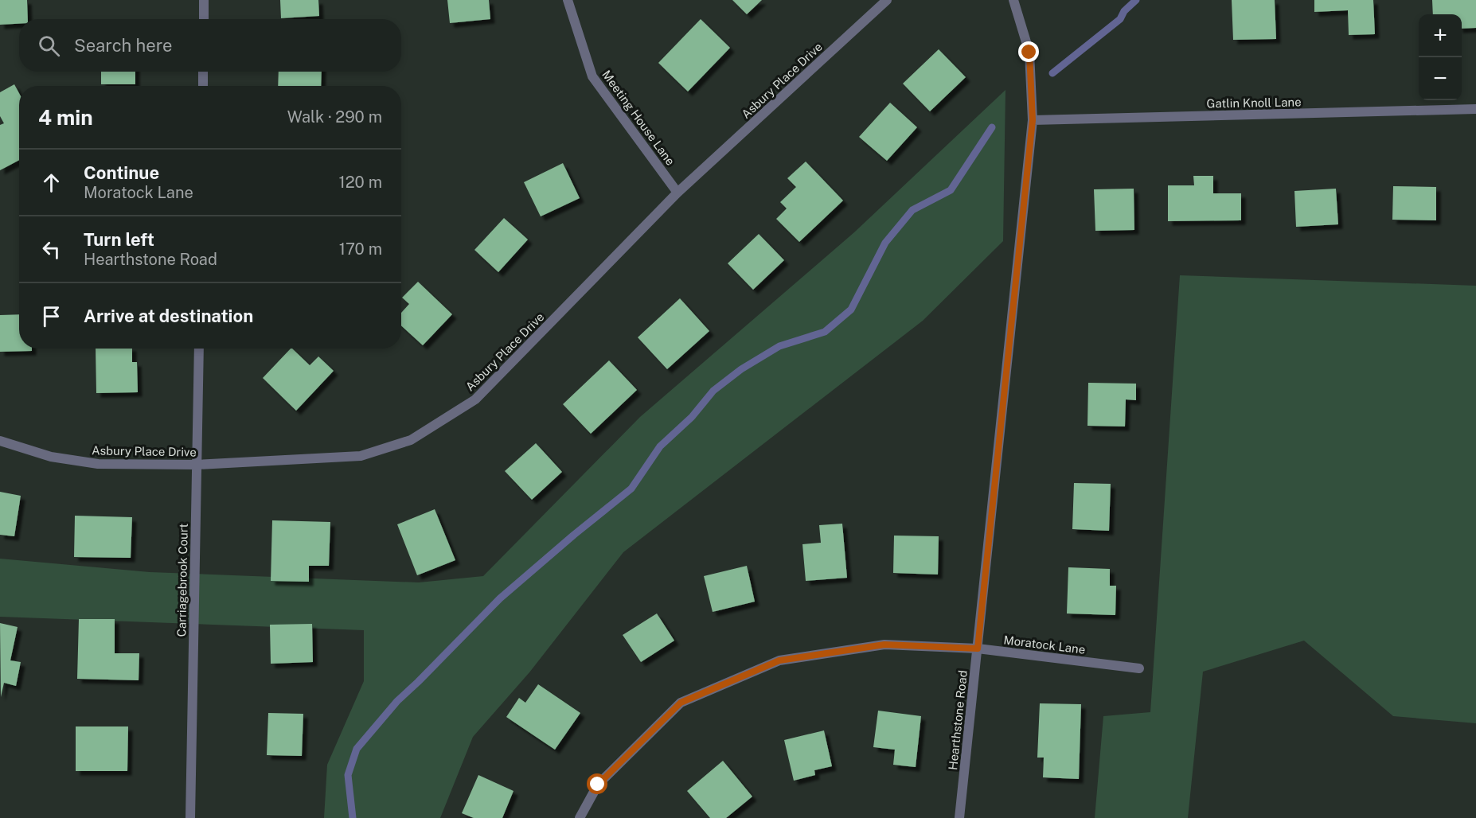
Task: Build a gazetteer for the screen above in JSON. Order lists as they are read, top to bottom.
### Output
{
  "streets": {
    "street": [
      "Asbury Place Drive",
      "Gatlin Knoll Lane",
      "Meeting House Lane",
      "Carriagebrook Court",
      "Moratock Lane",
      "Hearthstone Road"
    ]
  },
  "crossings": [
    ["Asbury Place Drive", "Meeting House Lane"],
    ["Asbury Place Drive", "Carriagebrook Court"],
    ["Gatlin Knoll Lane", "Hearthstone Road"],
    ["Moratock Lane", "Hearthstone Road"]
  ],
  "page": {
    "map_buttons": ["+", "−"],
    "search": "Search here",
    "heading": ["4 min", "Walk · 290 m"],
    "list": [
      ["Continue", "Moratock Lane", "120 m"],
      ["Turn left", "Hearthstone Road", "170 m"],
      "Arrive at destination"
    ]
  }
}
